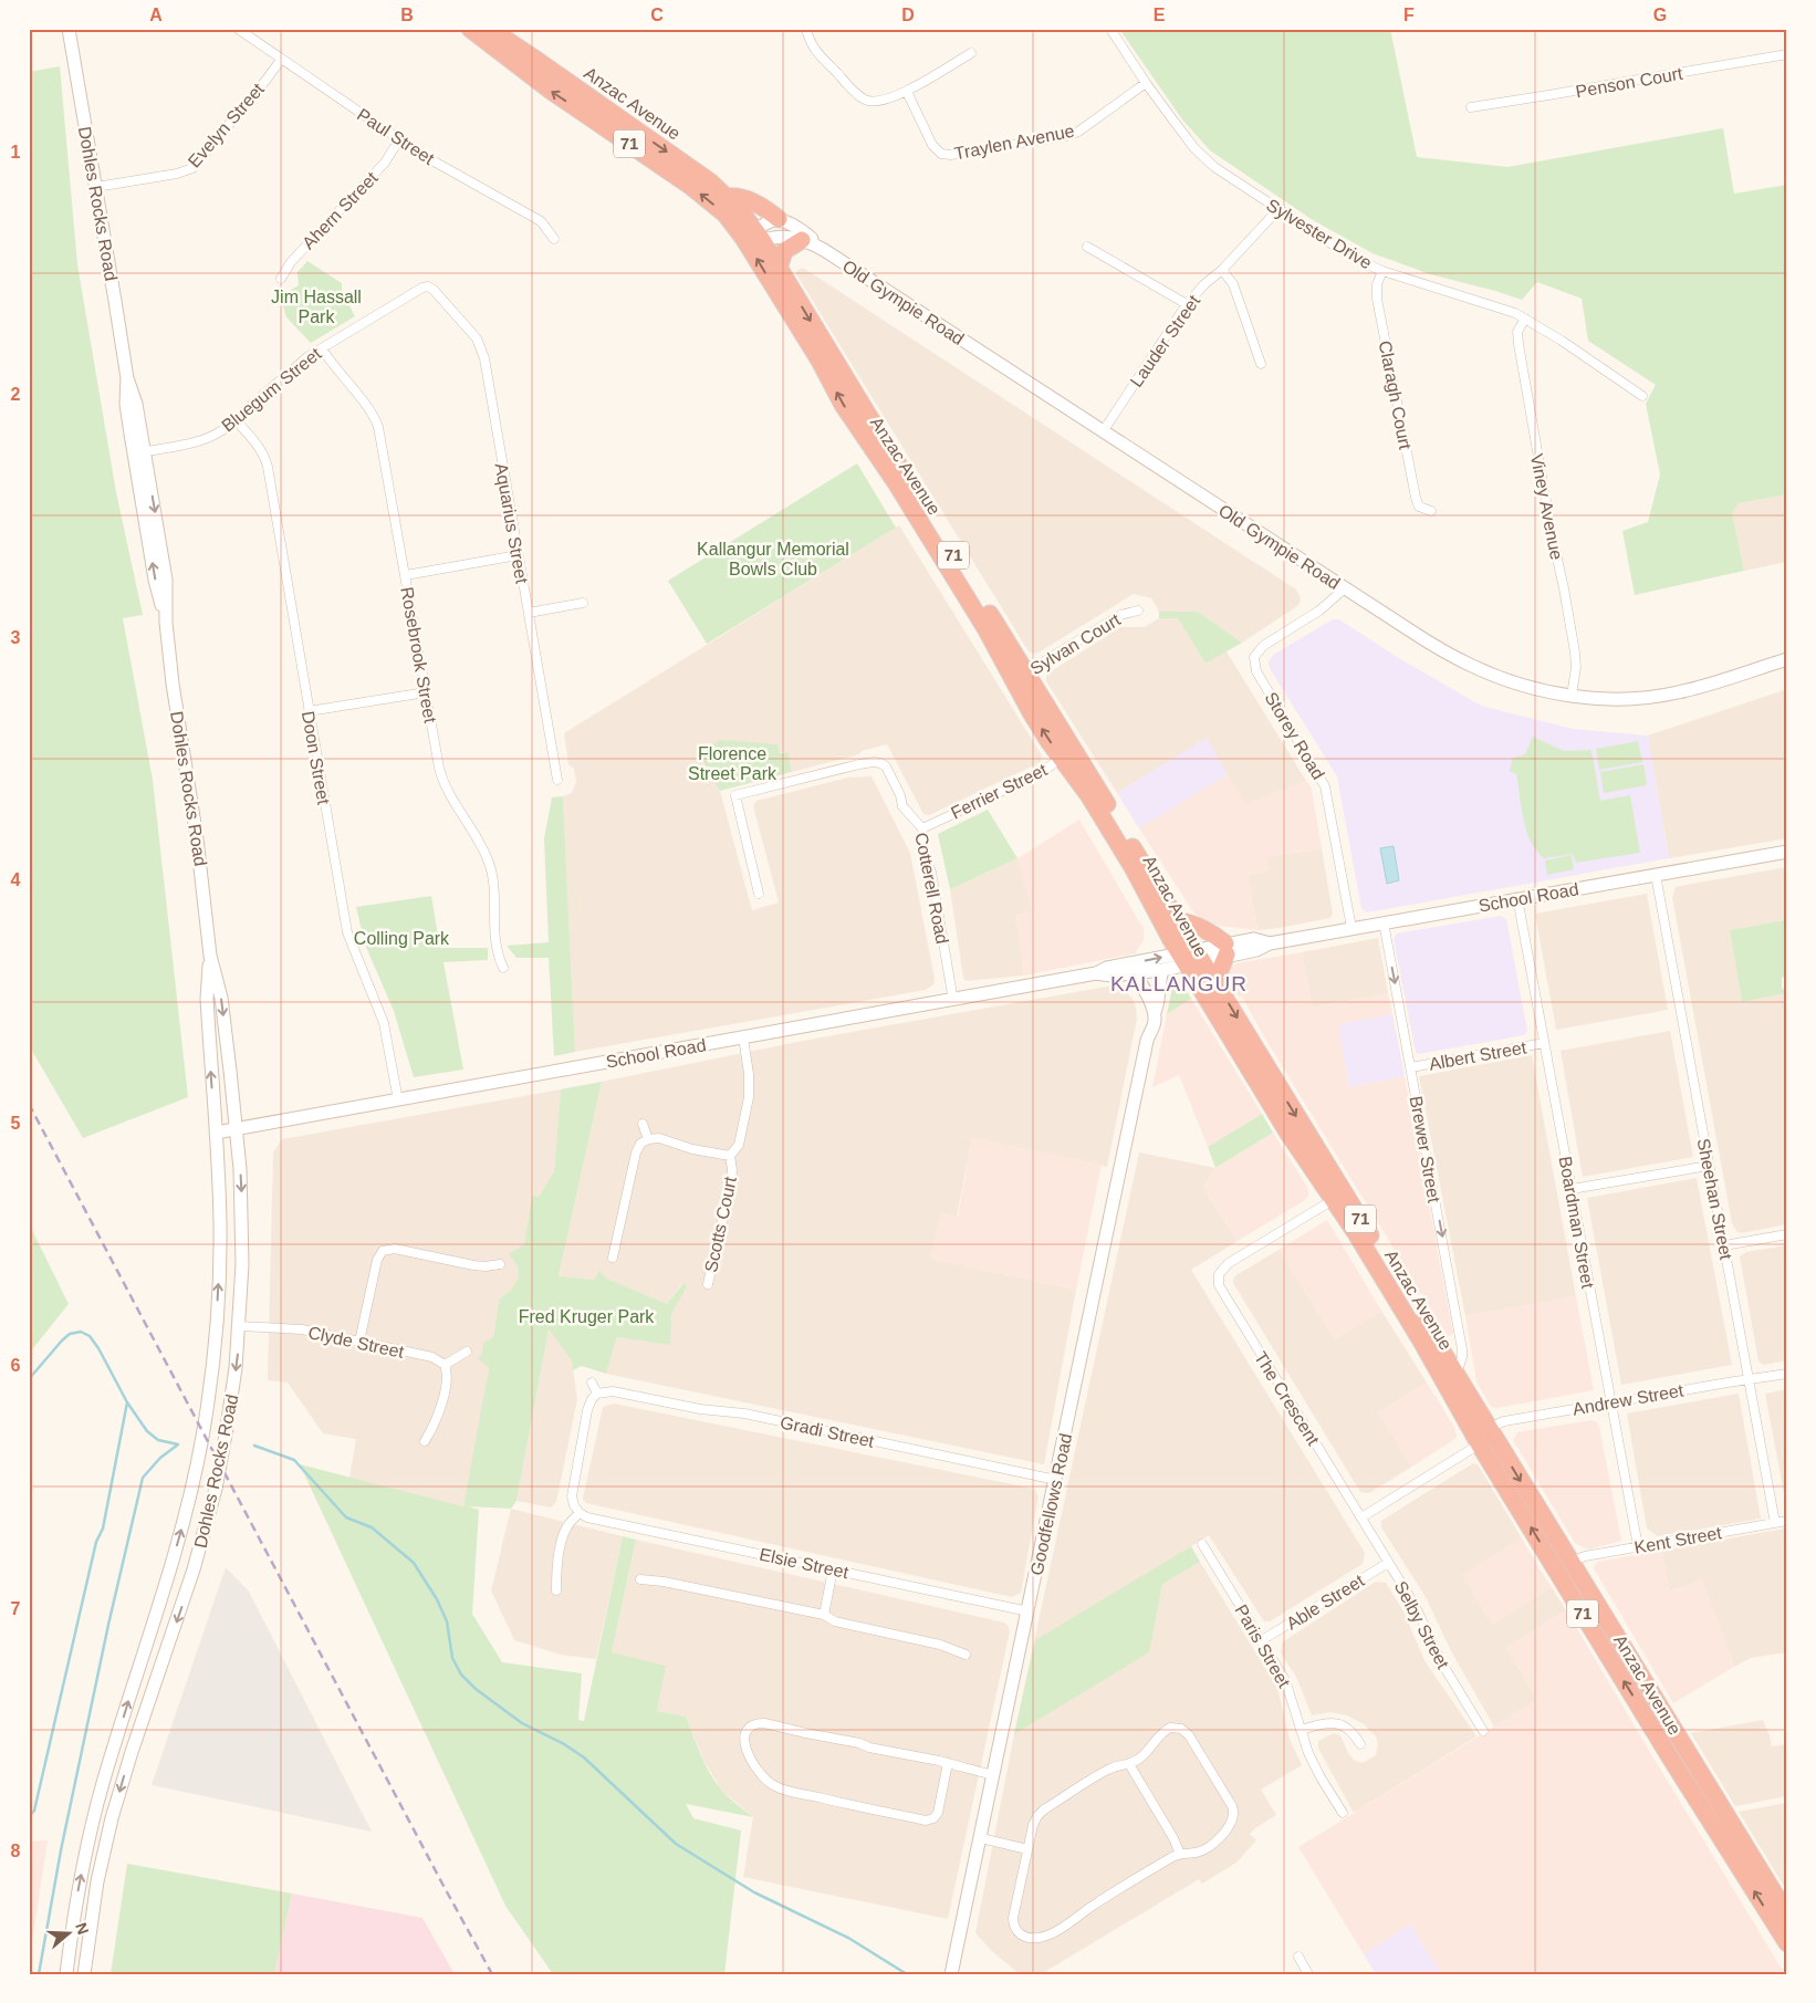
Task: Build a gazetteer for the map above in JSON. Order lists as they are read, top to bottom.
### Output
{
  "streets": {
    "highway": ["Anzac Avenue", "71"],
    "main road": [
      "Dohles Rocks Road",
      "Old Gympie Road",
      "School Road",
      "Goodfellows Road"
    ],
    "street": [
      "Penson Court",
      "Evelyn Street",
      "Paul Street",
      "Traylen Avenue",
      "Ahern Street",
      "Sylvester Drive",
      "Lauder Street",
      "Bluegum Street",
      "Claragh Court",
      "Viney Avenue",
      "Aquarius Street",
      "Sylvan Court",
      "Rosebrook Street",
      "Storey Road",
      "Doon Street",
      "Ferrier Street",
      "Cotterell Road",
      "Albert Street",
      "Brewer Street",
      "Sheehan Street",
      "Boardman Street",
      "Scotts Court",
      "Clyde Street",
      "The Crescent",
      "Andrew Street",
      "Gradi Street",
      "Kent Street",
      "Elsie Street",
      "Able Street",
      "Selby Street",
      "Paris Street"
    ]
  },
  "crossings": [
    ["Anzac Avenue", "Old Gympie Road"],
    ["Anzac Avenue", "Sylvan Court"],
    ["Anzac Avenue", "Ferrier Street"],
    ["Anzac Avenue", "School Road"],
    ["Anzac Avenue", "Brewer Street"],
    ["Anzac Avenue", "The Crescent"],
    ["Anzac Avenue", "Andrew Street"],
    ["Anzac Avenue", "Kent Street"],
    ["Evelyn Street", "Paul Street"],
    ["Evelyn Street", "Dohles Rocks Road"],
    ["Paul Street", "Ahern Street"],
    ["Traylen Avenue", "Sylvester Drive"],
    ["Dohles Rocks Road", "Bluegum Street"],
    ["Dohles Rocks Road", "School Road"],
    ["Dohles Rocks Road", "Clyde Street"],
    ["Sylvester Drive", "Lauder Street"],
    ["Sylvester Drive", "Claragh Court"],
    ["Sylvester Drive", "Viney Avenue"],
    ["Old Gympie Road", "Lauder Street"],
    ["Old Gympie Road", "Viney Avenue"],
    ["Old Gympie Road", "Storey Road"],
    ["Bluegum Street", "Aquarius Street"],
    ["Bluegum Street", "Rosebrook Street"],
    ["Bluegum Street", "Doon Street"],
    ["Storey Road", "School Road"],
    ["Doon Street", "School Road"],
    ["Ferrier Street", "Cotterell Road"],
    ["Cotterell Road", "School Road"],
    ["School Road", "Brewer Street"],
    ["School Road", "Sheehan Street"],
    ["School Road", "Boardman Street"],
    ["School Road", "Scotts Court"],
    ["School Road", "Goodfellows Road"],
    ["Albert Street", "Brewer Street"],
    ["Albert Street", "Boardman Street"],
    ["Sheehan Street", "Andrew Street"],
    ["Sheehan Street", "Kent Street"],
    ["Boardman Street", "Andrew Street"],
    ["Boardman Street", "Kent Street"],
    ["The Crescent", "Selby Street"],
    ["Gradi Street", "Goodfellows Road"],
    ["Goodfellows Road", "Elsie Street"],
    ["Able Street", "Selby Street"],
    ["Able Street", "Paris Street"]
  ],
  "one_way": ["Brewer Street"],
  "districts": ["KALLANGUR"],
  "parks": [
    "Jim Hassall Park",
    "Kallangur Memorial Bowls Club",
    "Florence Street Park",
    "Colling Park",
    "Fred Kruger Park"
  ],
  "north": "right",
  "grid": {
    "columns": [
      "A",
      "B",
      "C",
      "D",
      "E",
      "F",
      "G"
    ],
    "rows": [
      "1",
      "2",
      "3",
      "4",
      "5",
      "6",
      "7",
      "8"
    ]
  }
}
